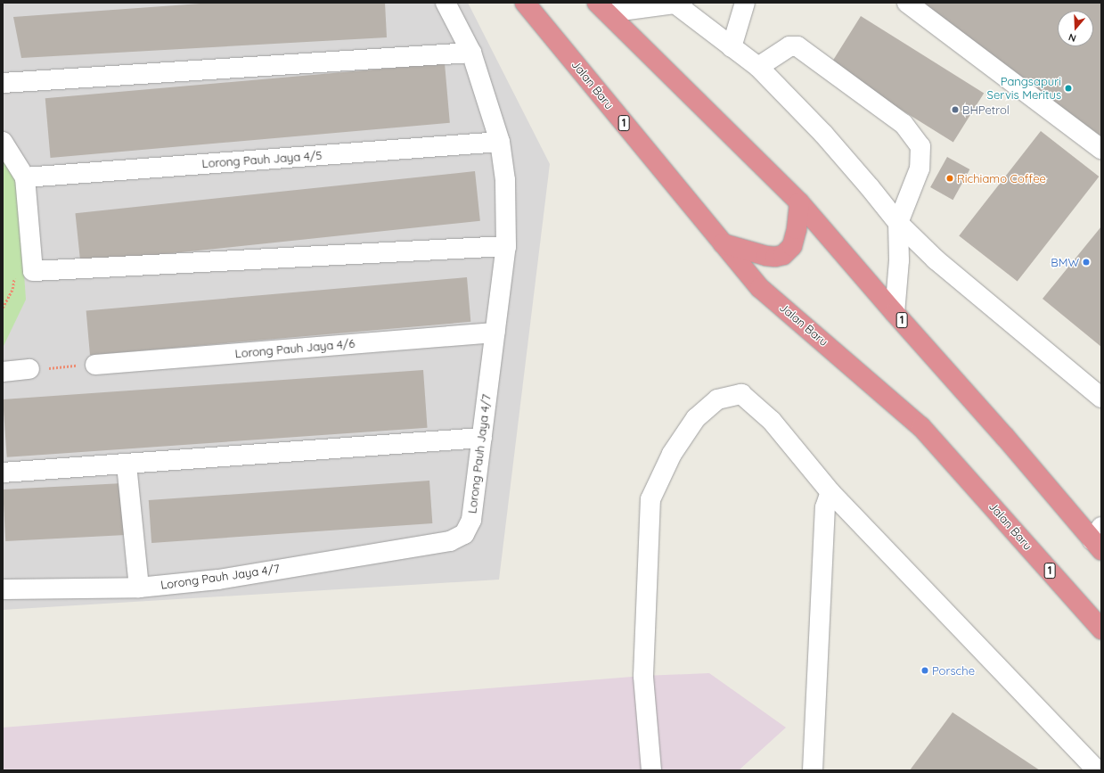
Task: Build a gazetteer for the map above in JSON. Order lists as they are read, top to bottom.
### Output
{
  "streets": {
    "highway": ["Jalan Baru", "1"],
    "street": ["Lorong Pauh Jaya 4/5", "Lorong Pauh Jaya 4/6", "Lorong Pauh Jaya 4/7"]
  },
  "crossings": [
    ["Lorong Pauh Jaya 4/5", "Lorong Pauh Jaya 4/7"],
    ["Lorong Pauh Jaya 4/6", "Lorong Pauh Jaya 4/7"]
  ],
  "places": [
    "Pangsapuri Servis Meritus",
    "BHPetrol",
    "Richiamo Coffee",
    "BMW",
    "Porsche"
  ],
  "north": "bottom"
}
